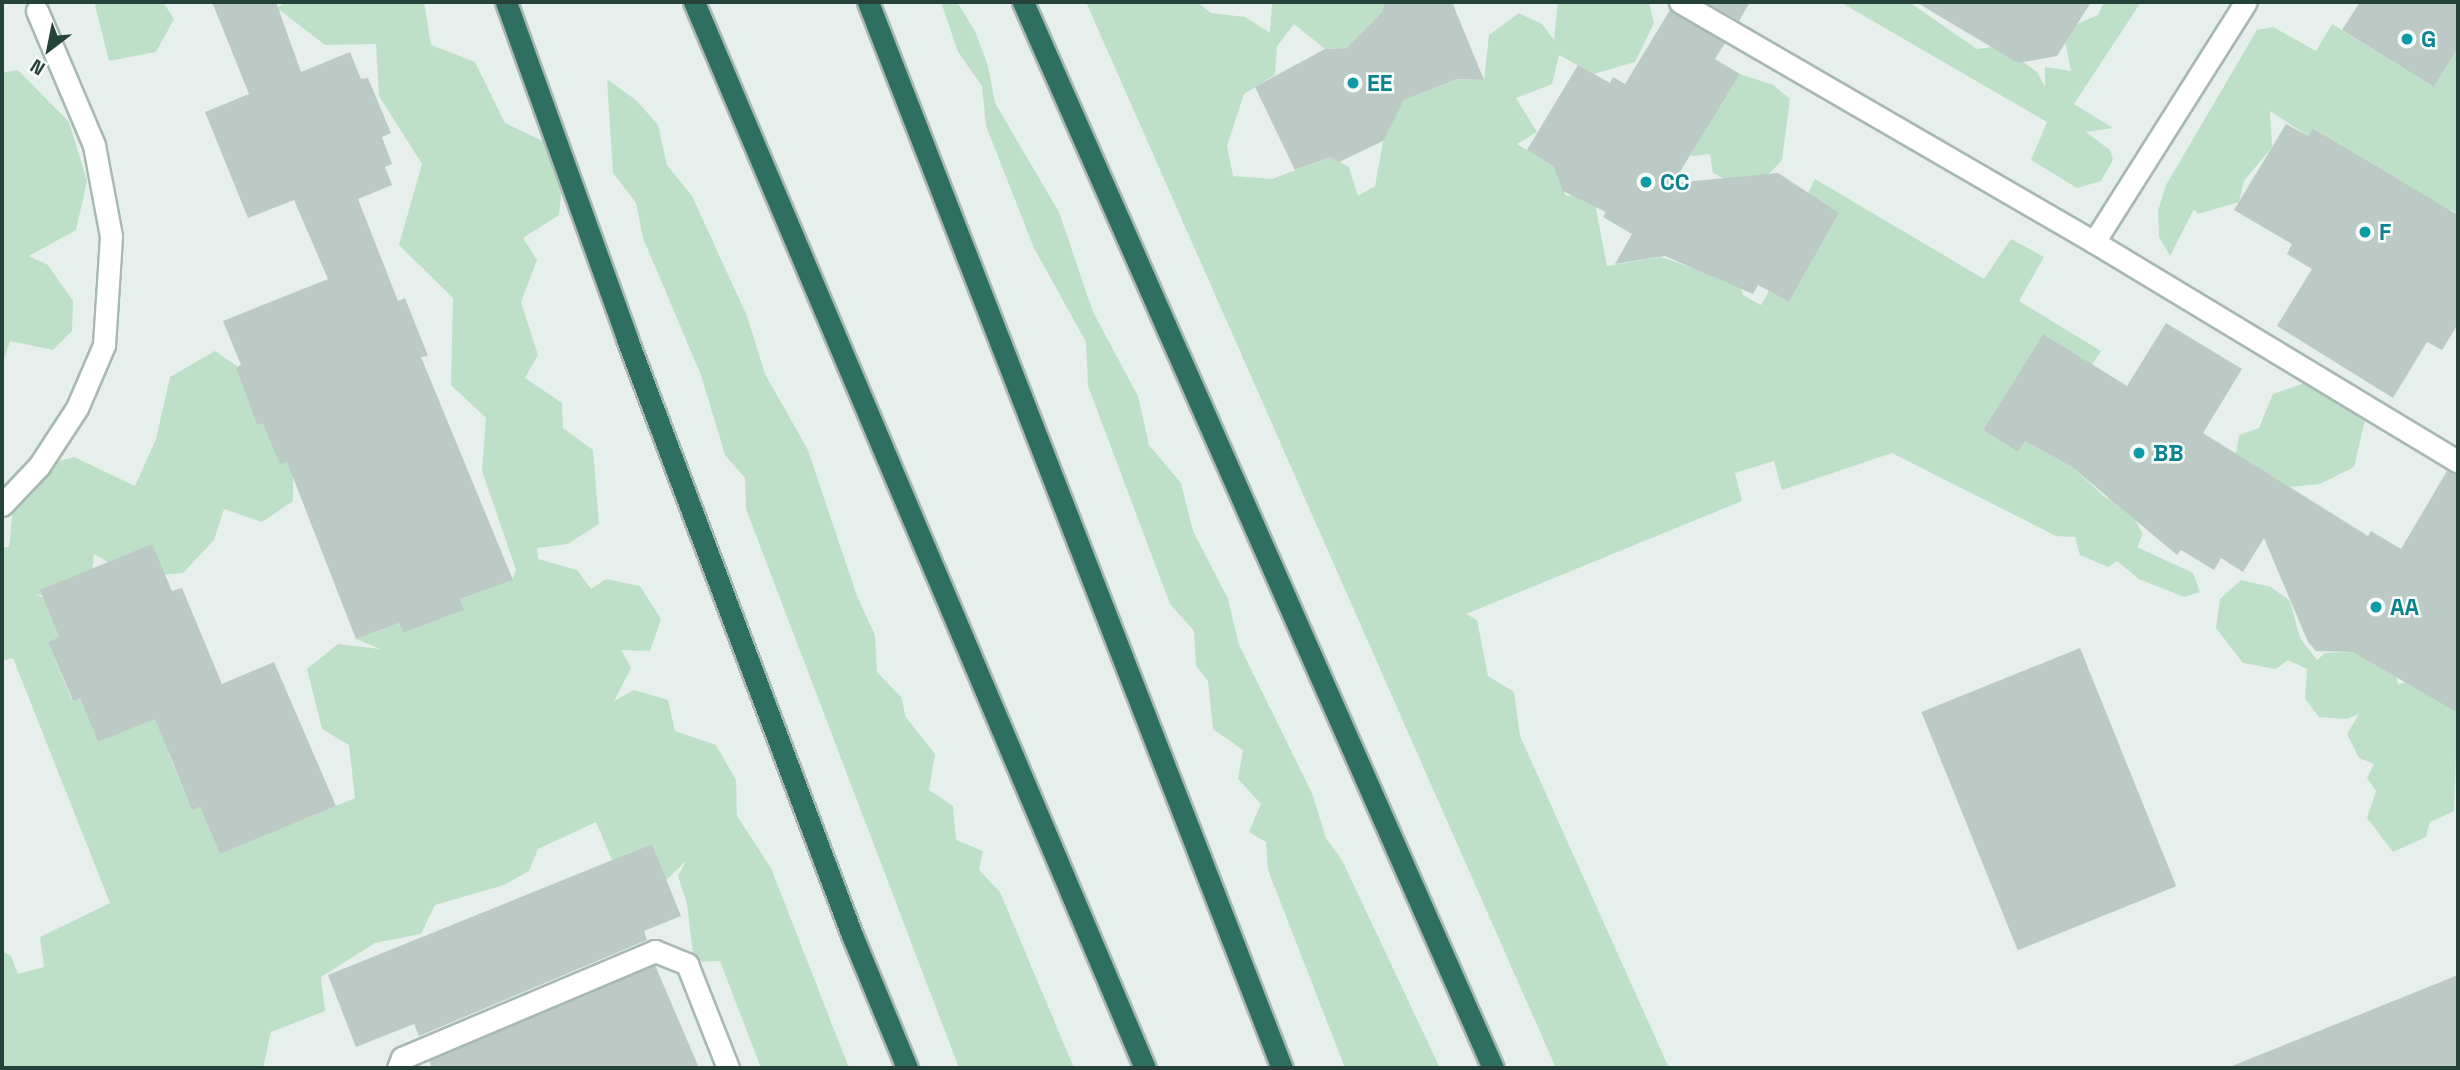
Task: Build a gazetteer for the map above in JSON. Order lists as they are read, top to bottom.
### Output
{
  "places": [
    "G",
    "EE",
    "CC",
    "F",
    "BB",
    "AA"
  ],
  "north": "bottom left"
}
